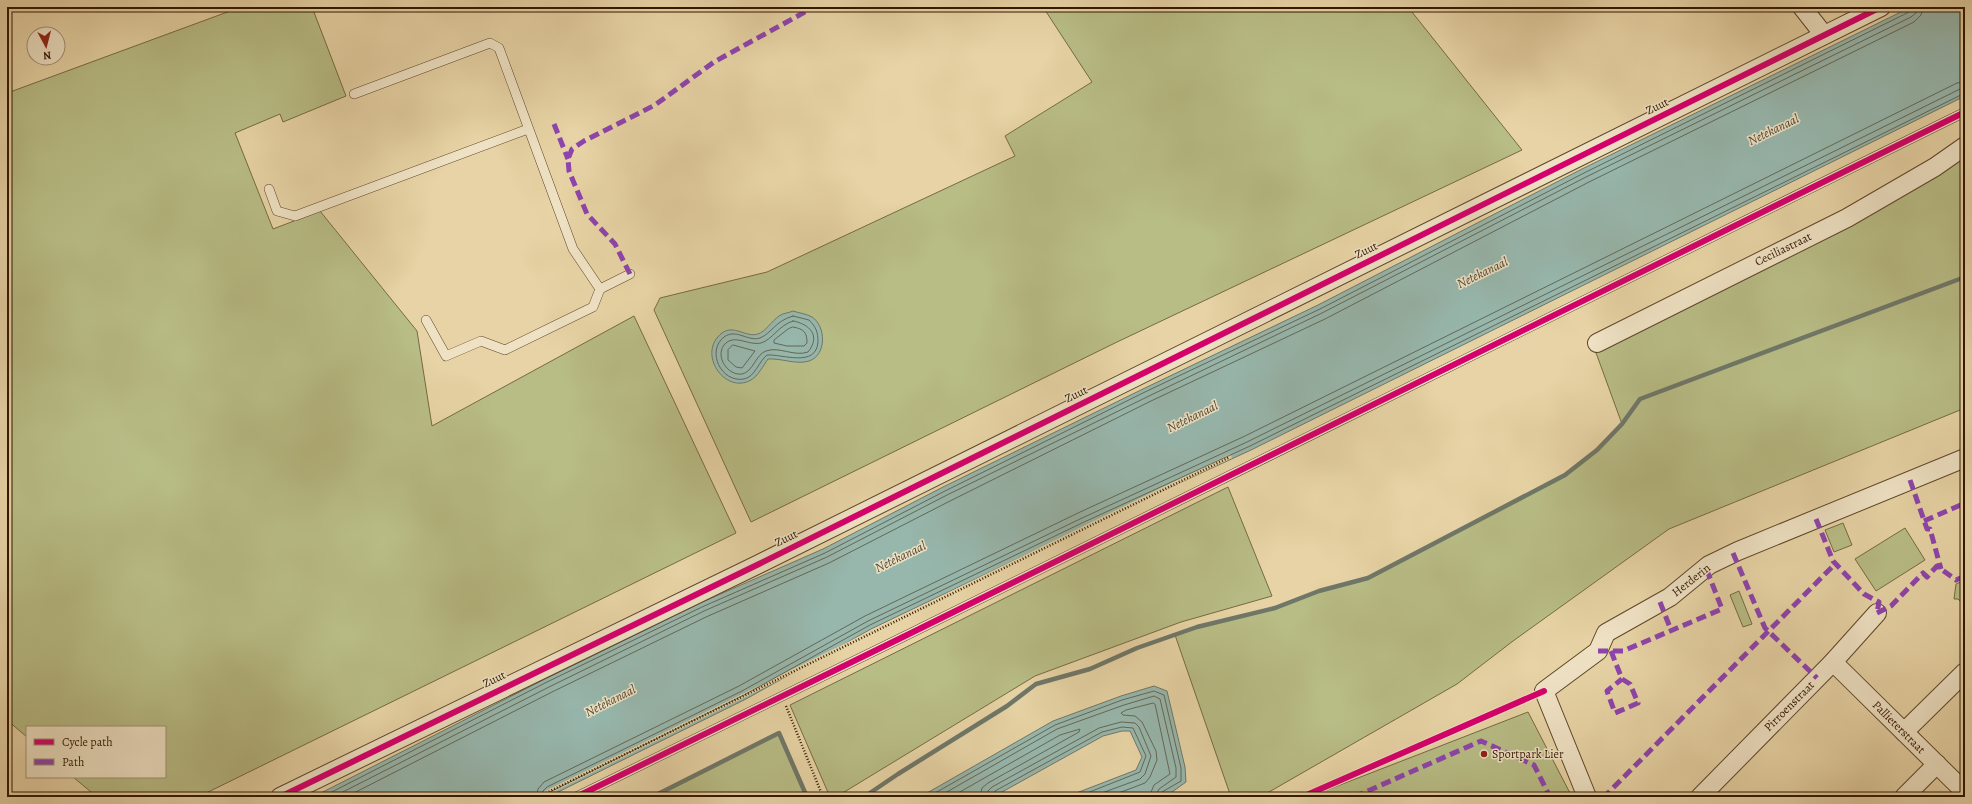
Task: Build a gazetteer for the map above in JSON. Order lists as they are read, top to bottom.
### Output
{
  "streets": {
    "street": [
      "Zuut",
      "Ceciliastraat",
      "Herderin",
      "Pirroenstraat",
      "Pallieterstraat"
    ]
  },
  "crossings": [
    ["Pirroenstraat", "Pallieterstraat"]
  ],
  "water": ["Netekanaal"],
  "places": ["Sportpark Lier"],
  "legend": ["Cycle path", "Path"],
  "north": "bottom"
}
